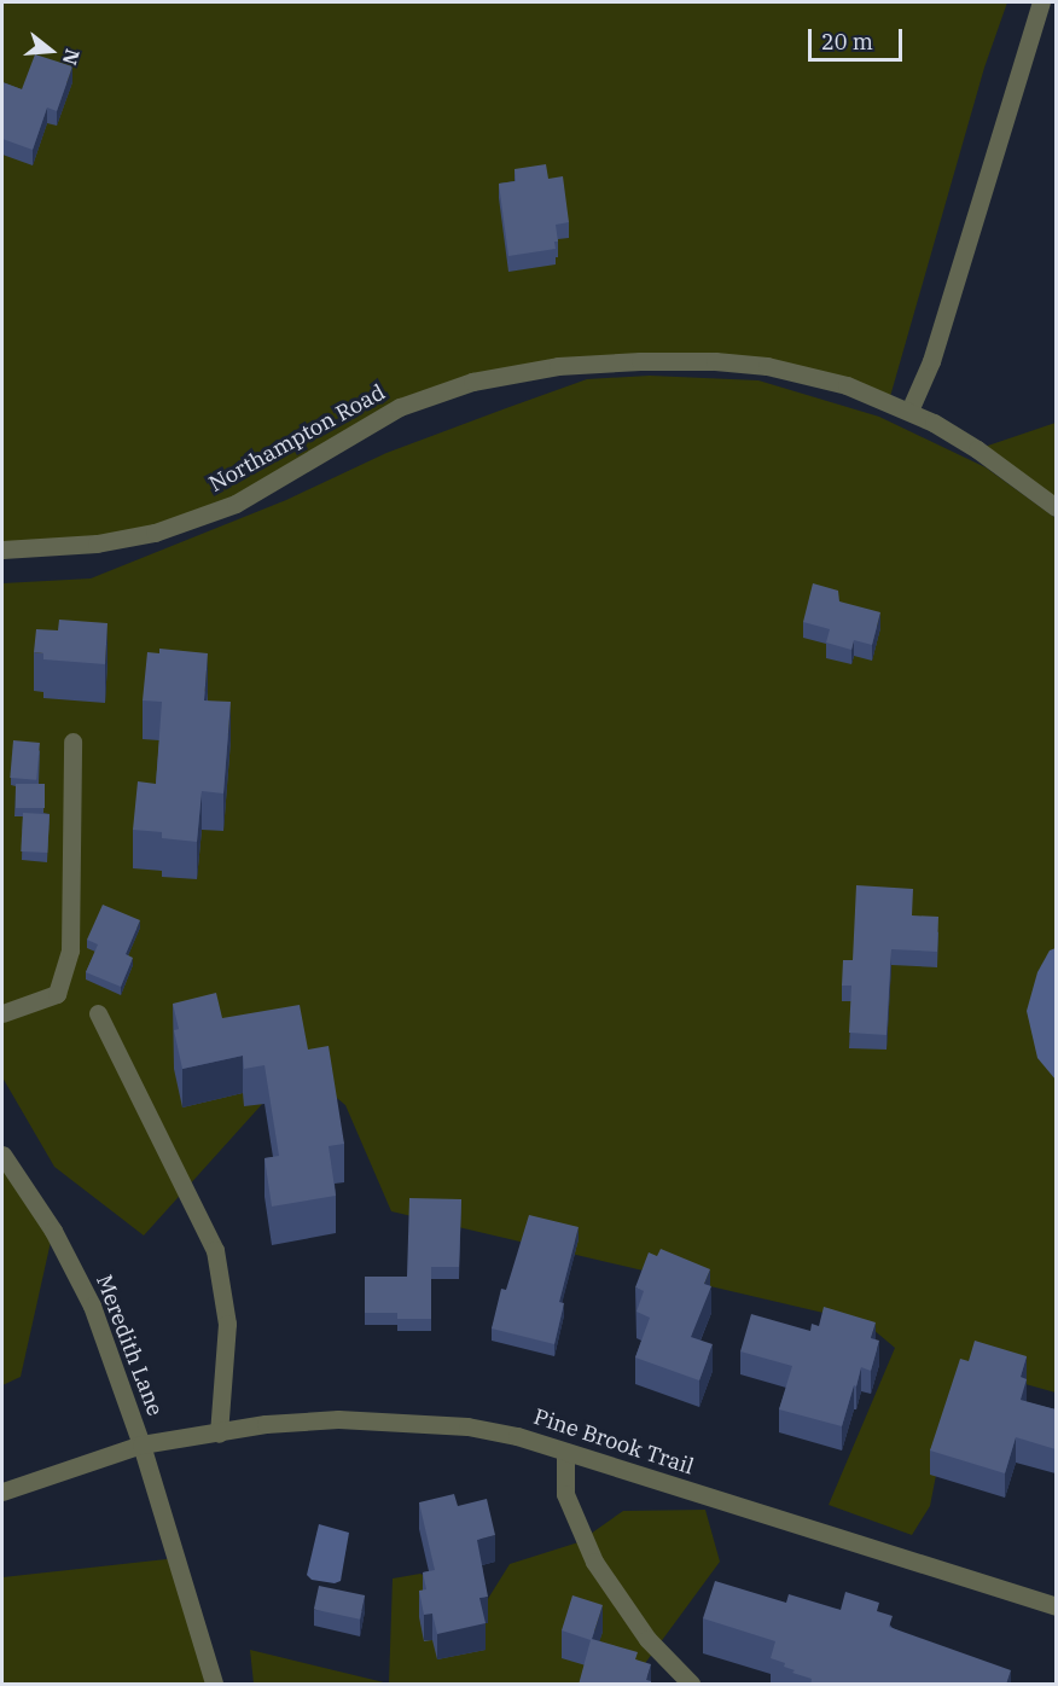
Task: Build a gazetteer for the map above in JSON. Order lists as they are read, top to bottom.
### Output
{
  "streets": {
    "street": ["Northampton Road", "Meredith Lane", "Pine Brook Trail"]
  },
  "crossings": [
    ["Meredith Lane", "Pine Brook Trail"]
  ],
  "scale_bar": "20 m",
  "north": "right"
}
